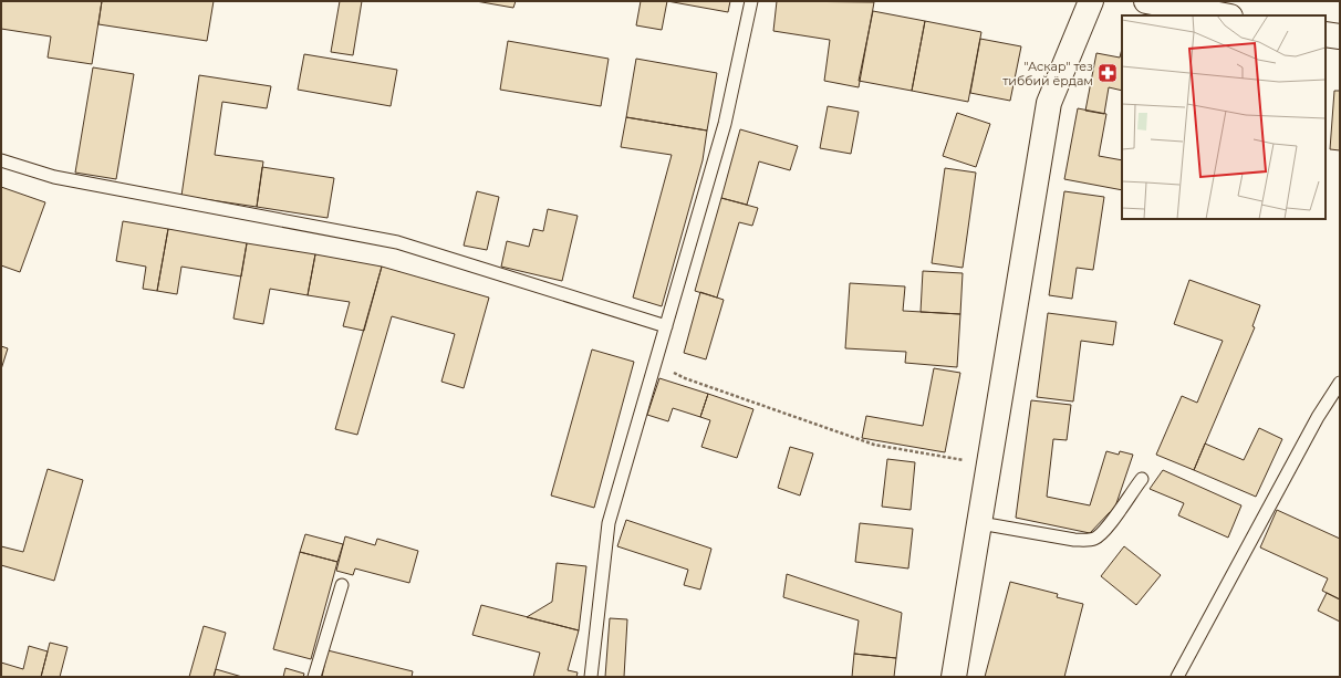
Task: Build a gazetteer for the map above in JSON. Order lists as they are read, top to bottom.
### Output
{
  "places": {
    "pharmacy": ["\"Аскар\" тез тиббий ёрдам"]
  }
}
